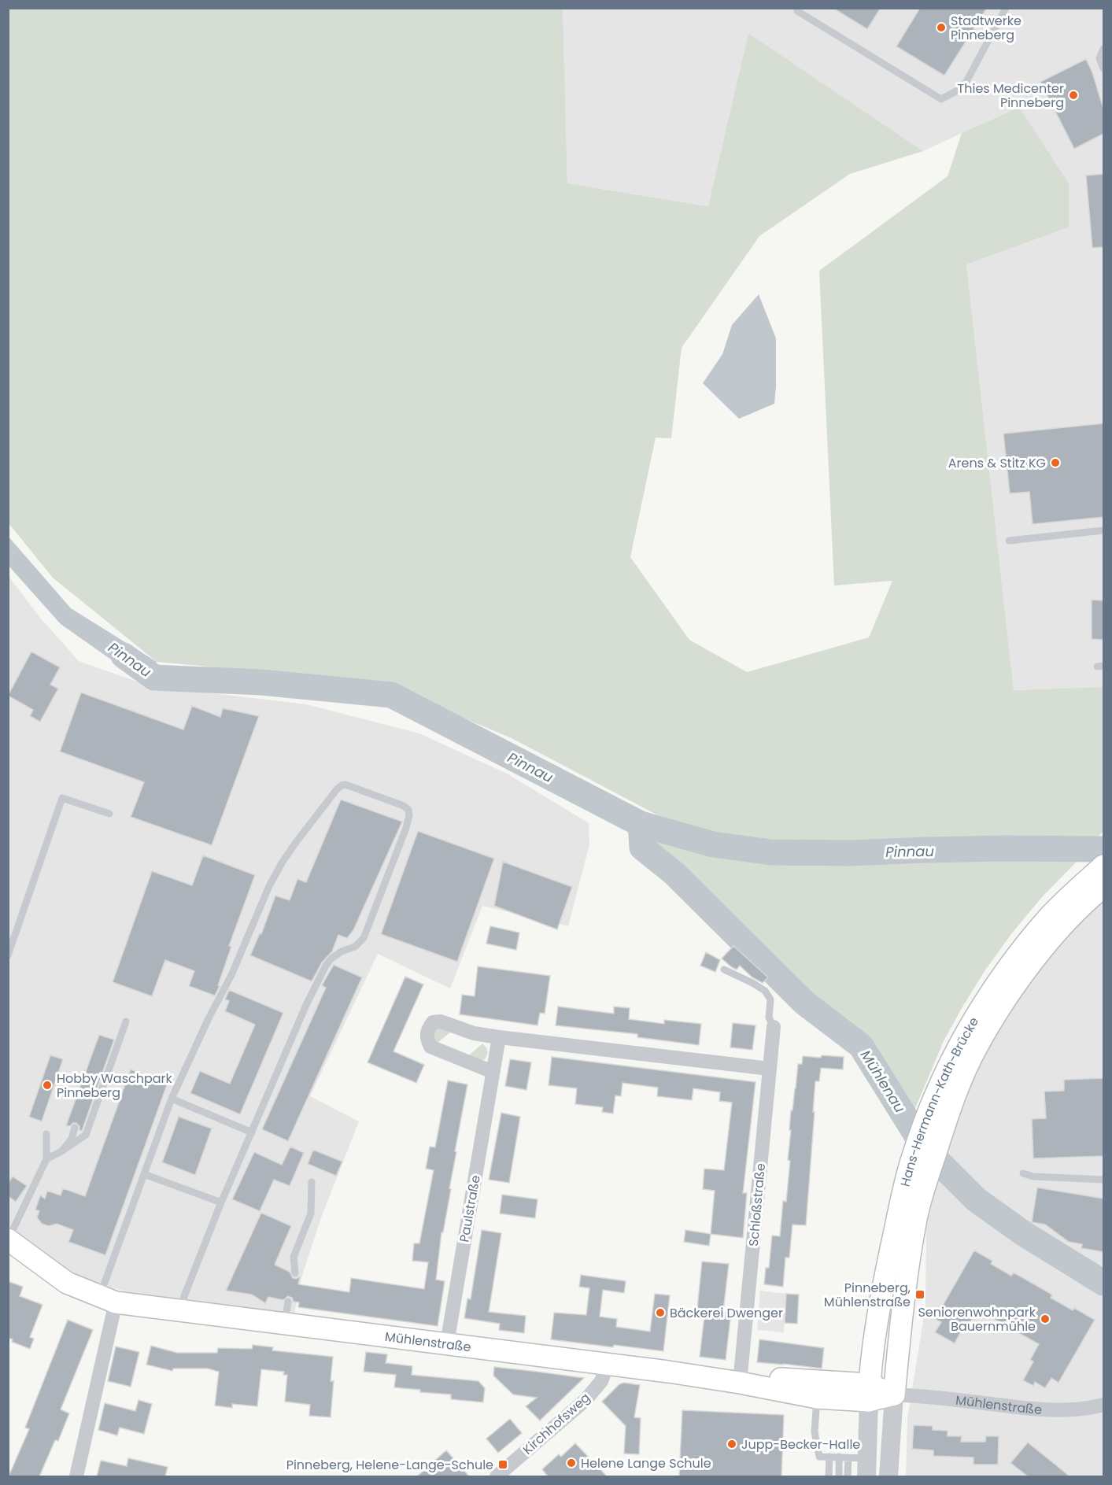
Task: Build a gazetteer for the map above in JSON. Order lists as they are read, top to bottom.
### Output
{
  "streets": {
    "main road": ["Hans-Hermann-Kath-Brücke", "Mühlenstraße"],
    "street": ["Schloßstraße", "Paulstraße", "Kirchhofsweg"]
  },
  "crossings": [
    ["Hans-Hermann-Kath-Brücke", "Mühlenstraße"],
    ["Schloßstraße", "Mühlenstraße"],
    ["Paulstraße", "Mühlenstraße"],
    ["Mühlenstraße", "Kirchhofsweg"]
  ],
  "water": ["Pinnau", "Mühlenau"],
  "places": {
    "other": [
      "Stadtwerke Pinneberg",
      "Thies Medicenter Pinneberg",
      "Arens & Stitz KG",
      "Hobby Waschpark Pinneberg",
      "Bäckerei Dwenger",
      "Seniorenwohnpark Bauernmühle",
      "Jupp-Becker-Halle",
      "Helene Lange Schule"
    ],
    "transit": ["Pinneberg, Mühlenstraße", "Pinneberg, Helene-Lange-Schule"]
  }
}
